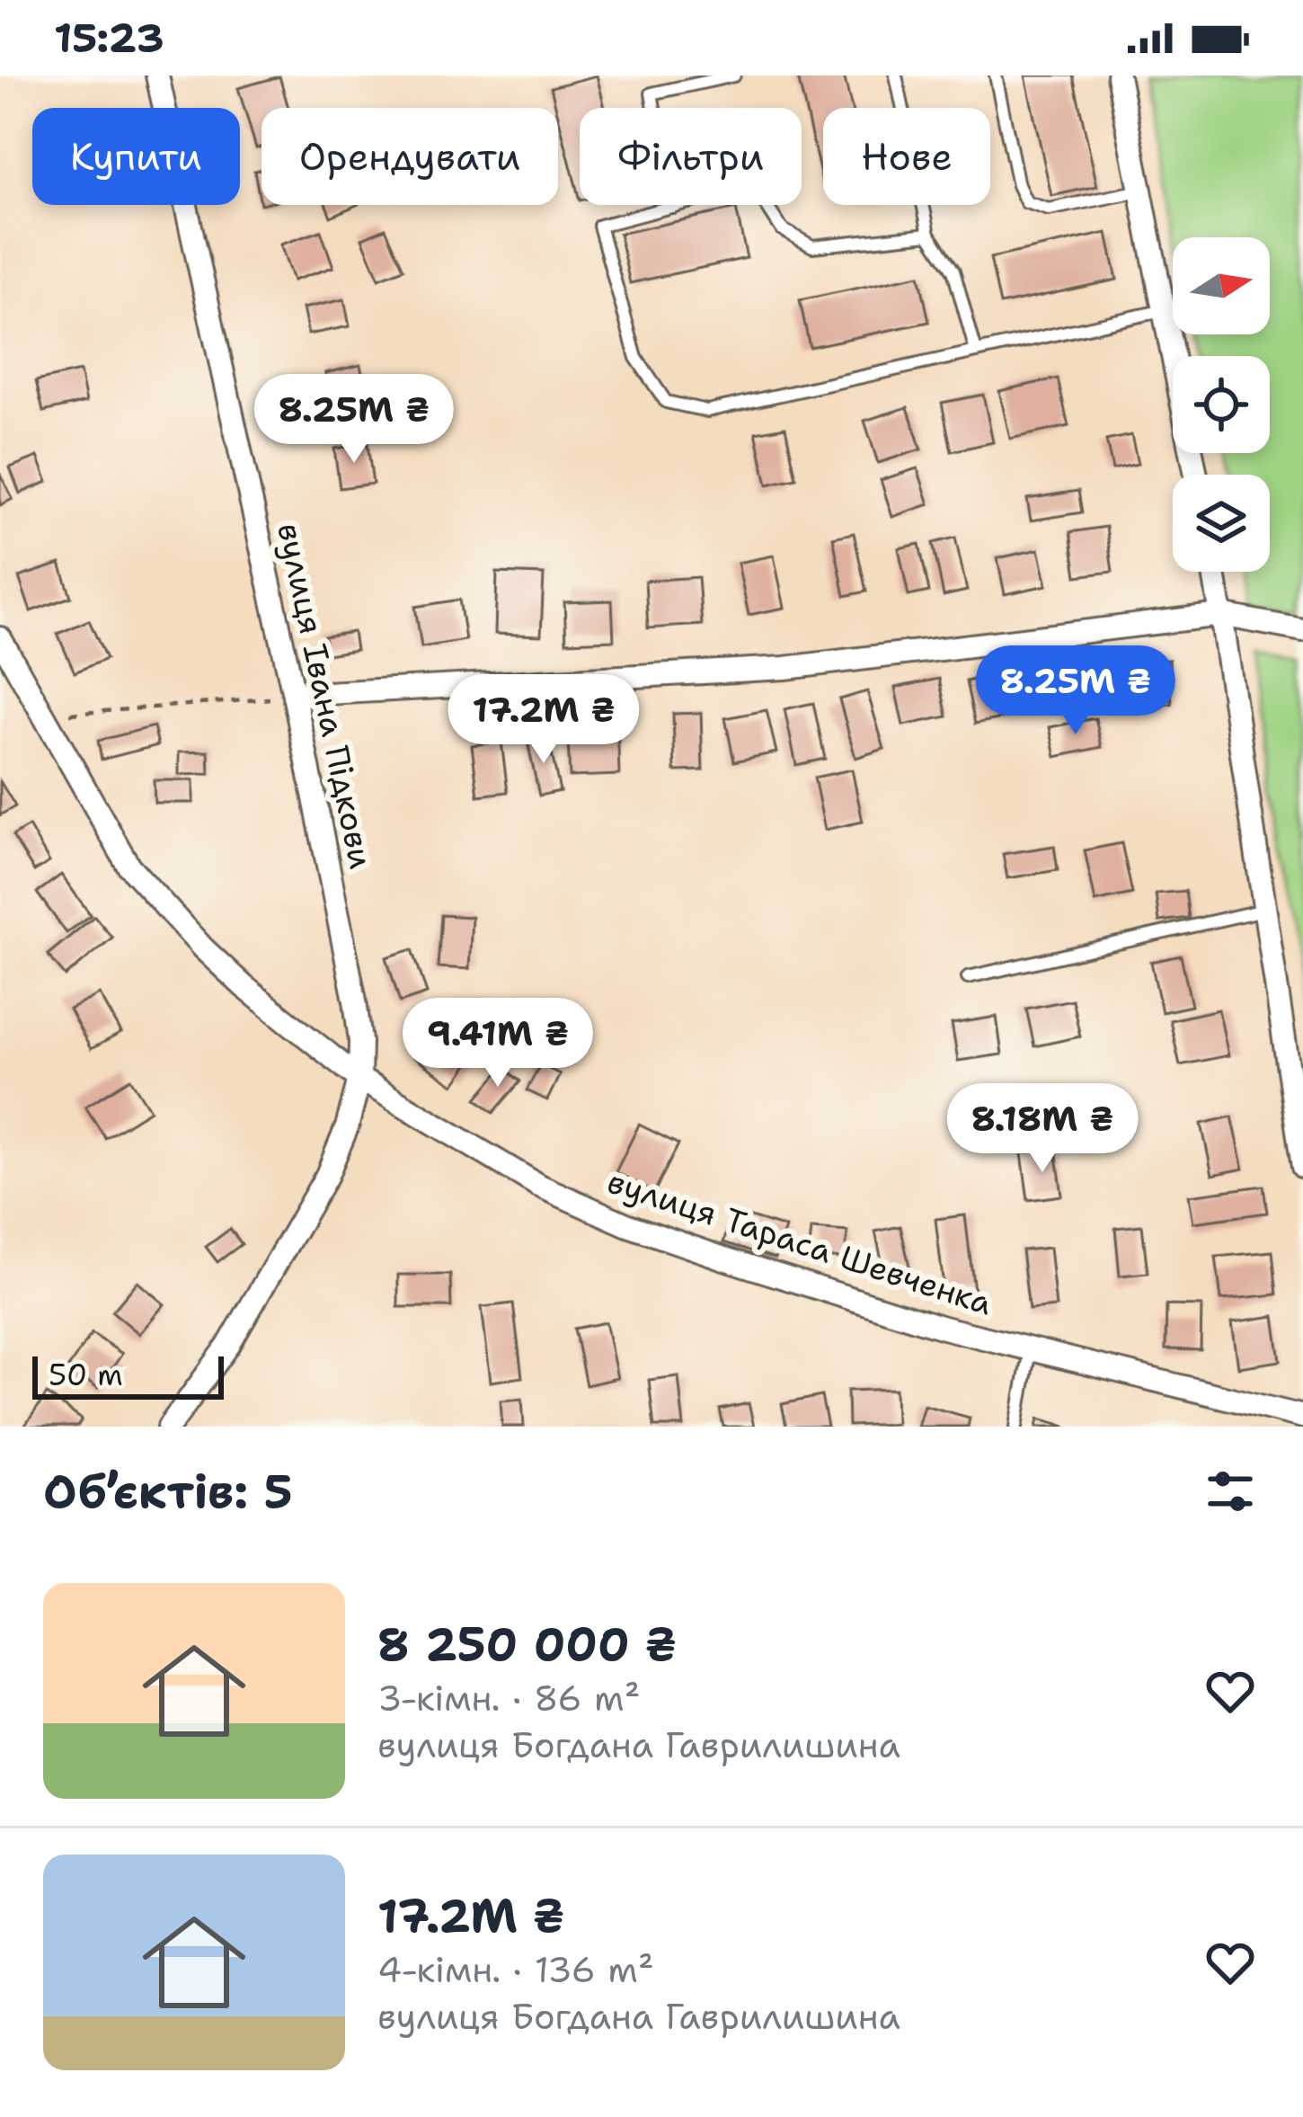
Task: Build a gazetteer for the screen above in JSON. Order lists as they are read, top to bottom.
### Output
{
  "streets": {
    "street": ["вулиця Івана Підкови", "вулиця Тараса Шевченка"]
  },
  "crossings": [
    ["вулиця Івана Підкови", "вулиця Тараса Шевченка"]
  ],
  "scale_bar": "50 m",
  "north": "right",
  "page": {
    "status": "15:23",
    "chip": [
      "Купити",
      "Орендувати",
      "Фільтри",
      "Нове"
    ],
    "price": [
      "8.25M ₴",
      "8.25M ₴",
      "17.2M ₴",
      "9.41M ₴",
      "8.18M ₴"
    ],
    "scale": "50 m",
    "heading": "Об’єктів: 5",
    "list": [
      {
        "name": "8 250 000 ₴",
        "note": "3-кімн. · 86 m² · вулиця Богдана Гаврилишина"
      },
      {
        "name": "17.2M ₴",
        "note": "4-кімн. · 136 m² · вулиця Богдана Гаврилишина"
      }
    ]
  }
}
